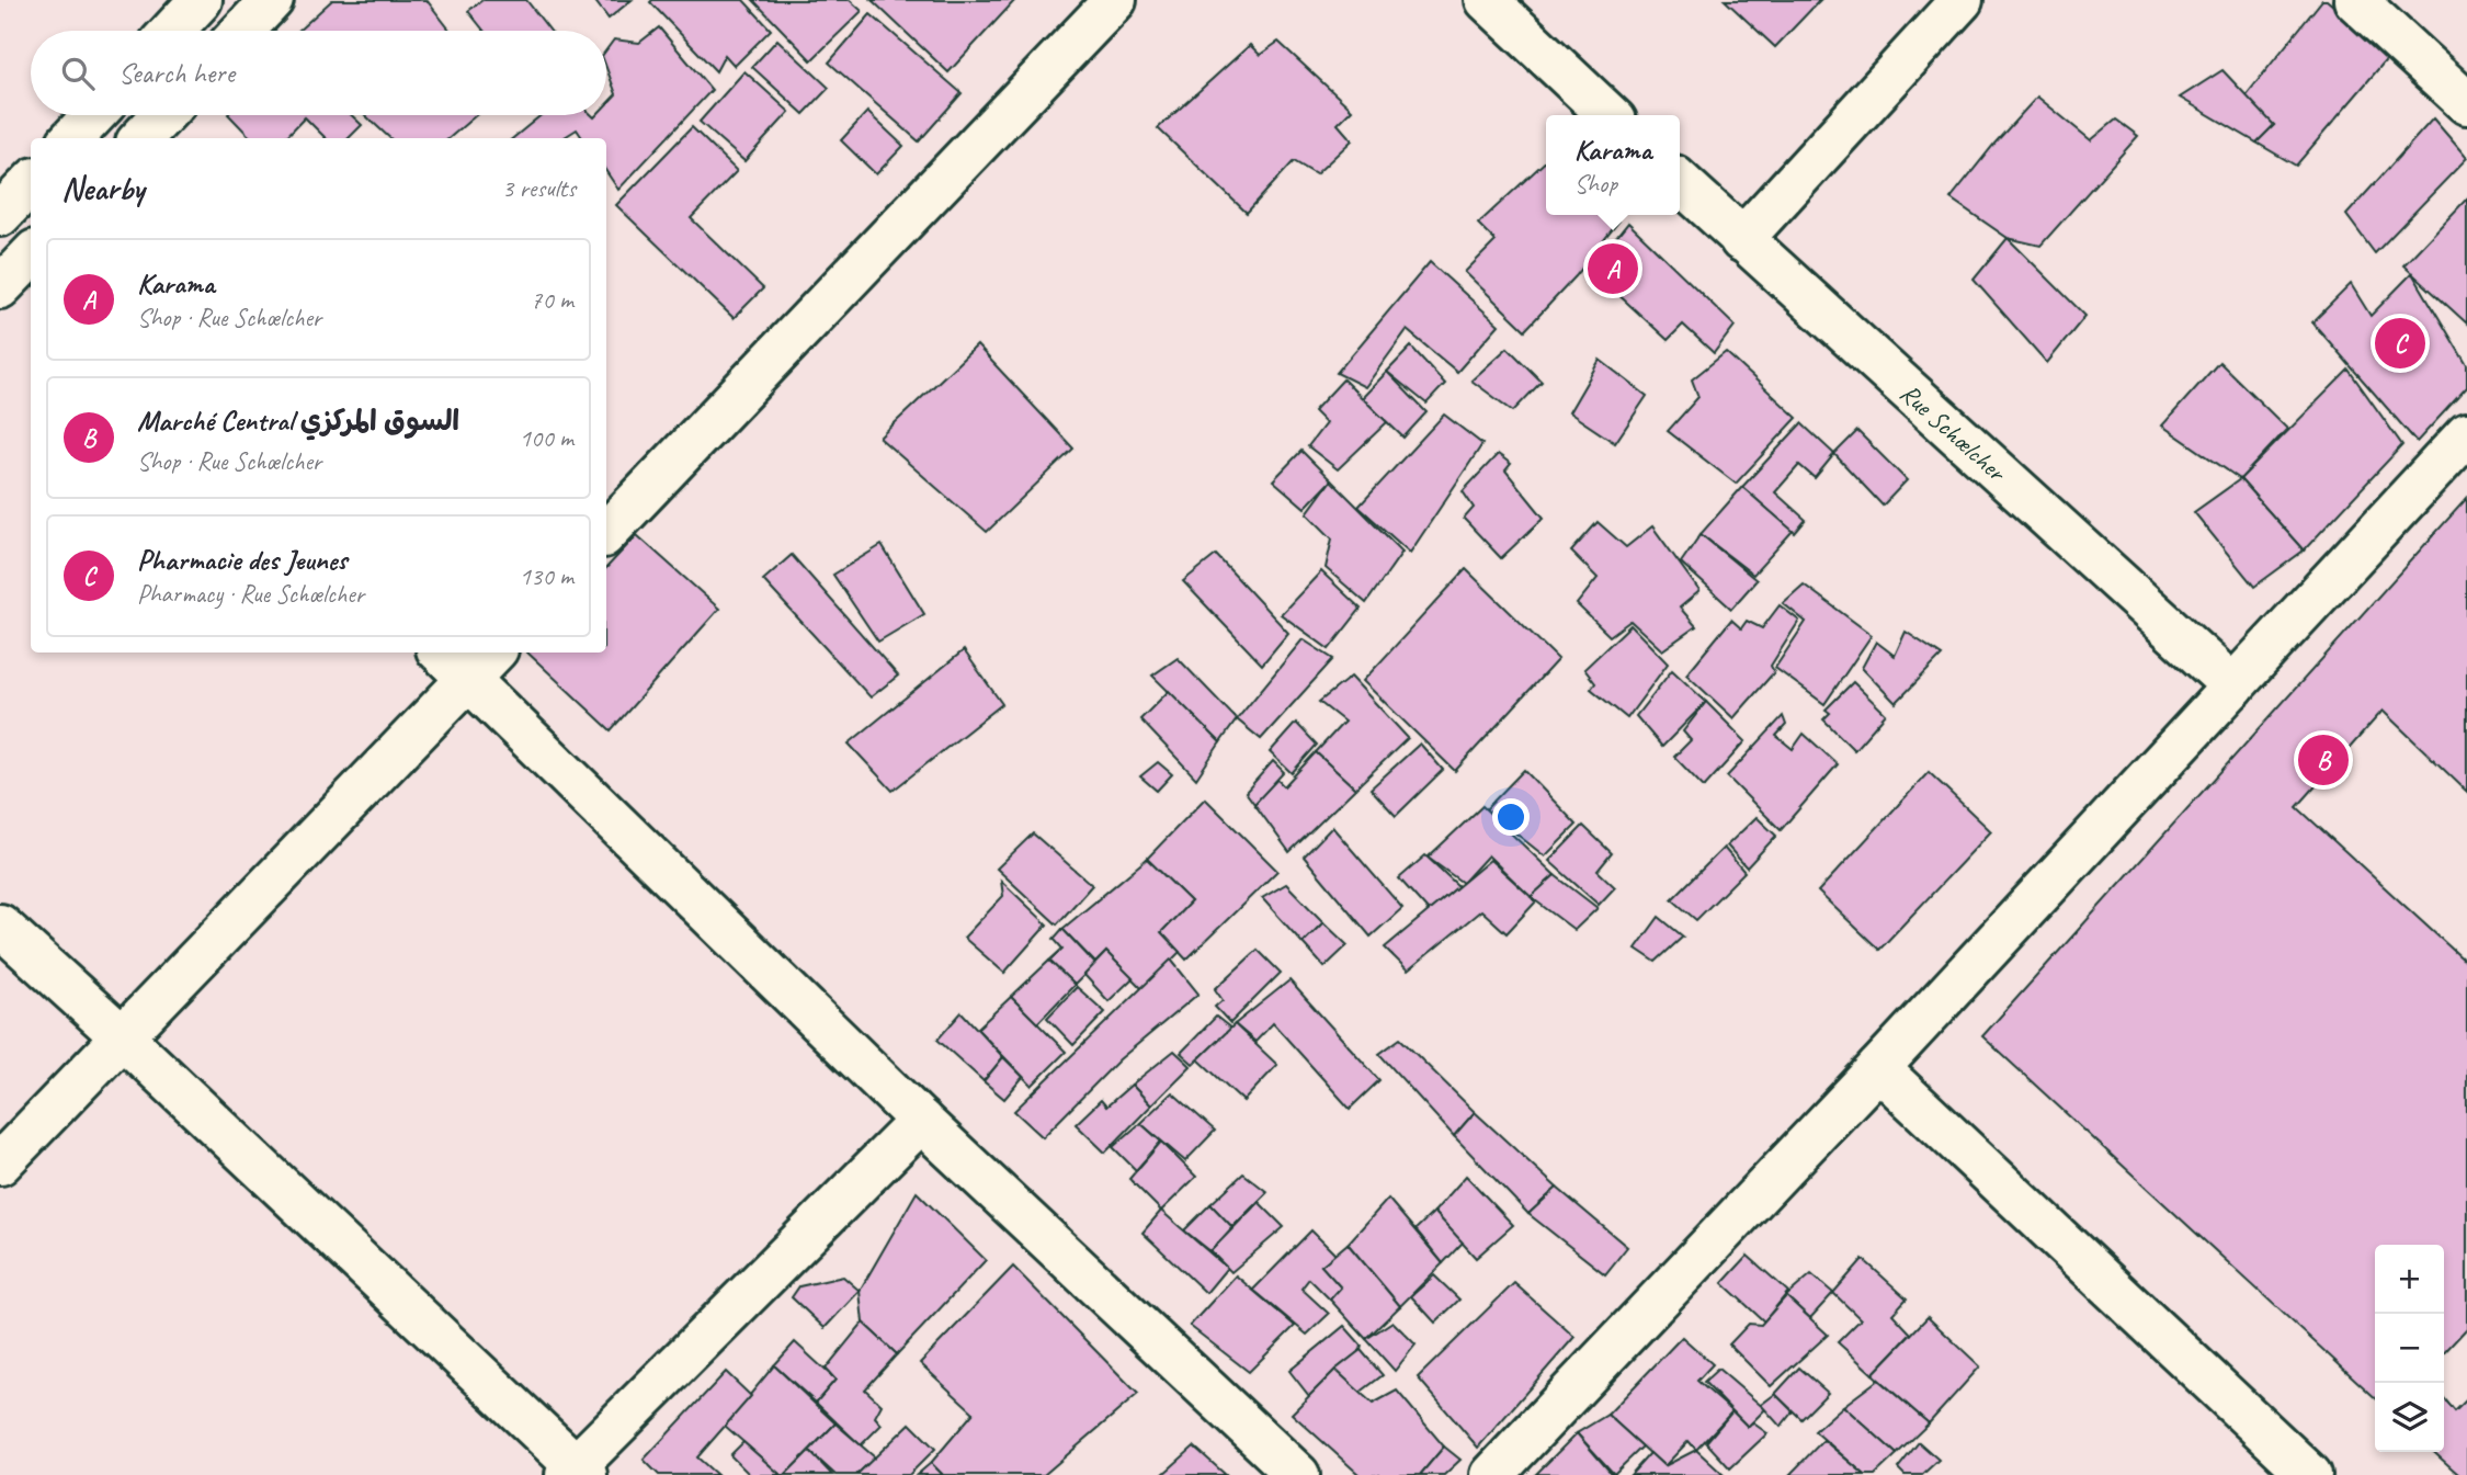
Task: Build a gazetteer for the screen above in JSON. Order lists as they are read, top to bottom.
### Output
{
  "streets": {
    "street": ["Rue Schœlcher"]
  },
  "page": {
    "search": "Search here",
    "popup": ["Karama", "Shop"],
    "heading": ["Nearby", "3 results"],
    "list": [
      {
        "mark": "A",
        "name": "Karama",
        "note": "Shop · Rue Schœlcher",
        "value": "70 m"
      },
      {
        "mark": "B",
        "name": "Marché Central السوق المركزي",
        "note": "Shop · Rue Schœlcher",
        "value": "100 m"
      },
      {
        "mark": "C",
        "name": "Pharmacie des Jeunes",
        "note": "Pharmacy · Rue Schœlcher",
        "value": "130 m"
      }
    ],
    "pins": ["A", "C", "B"],
    "map_buttons": ["+", "−"]
  }
}
